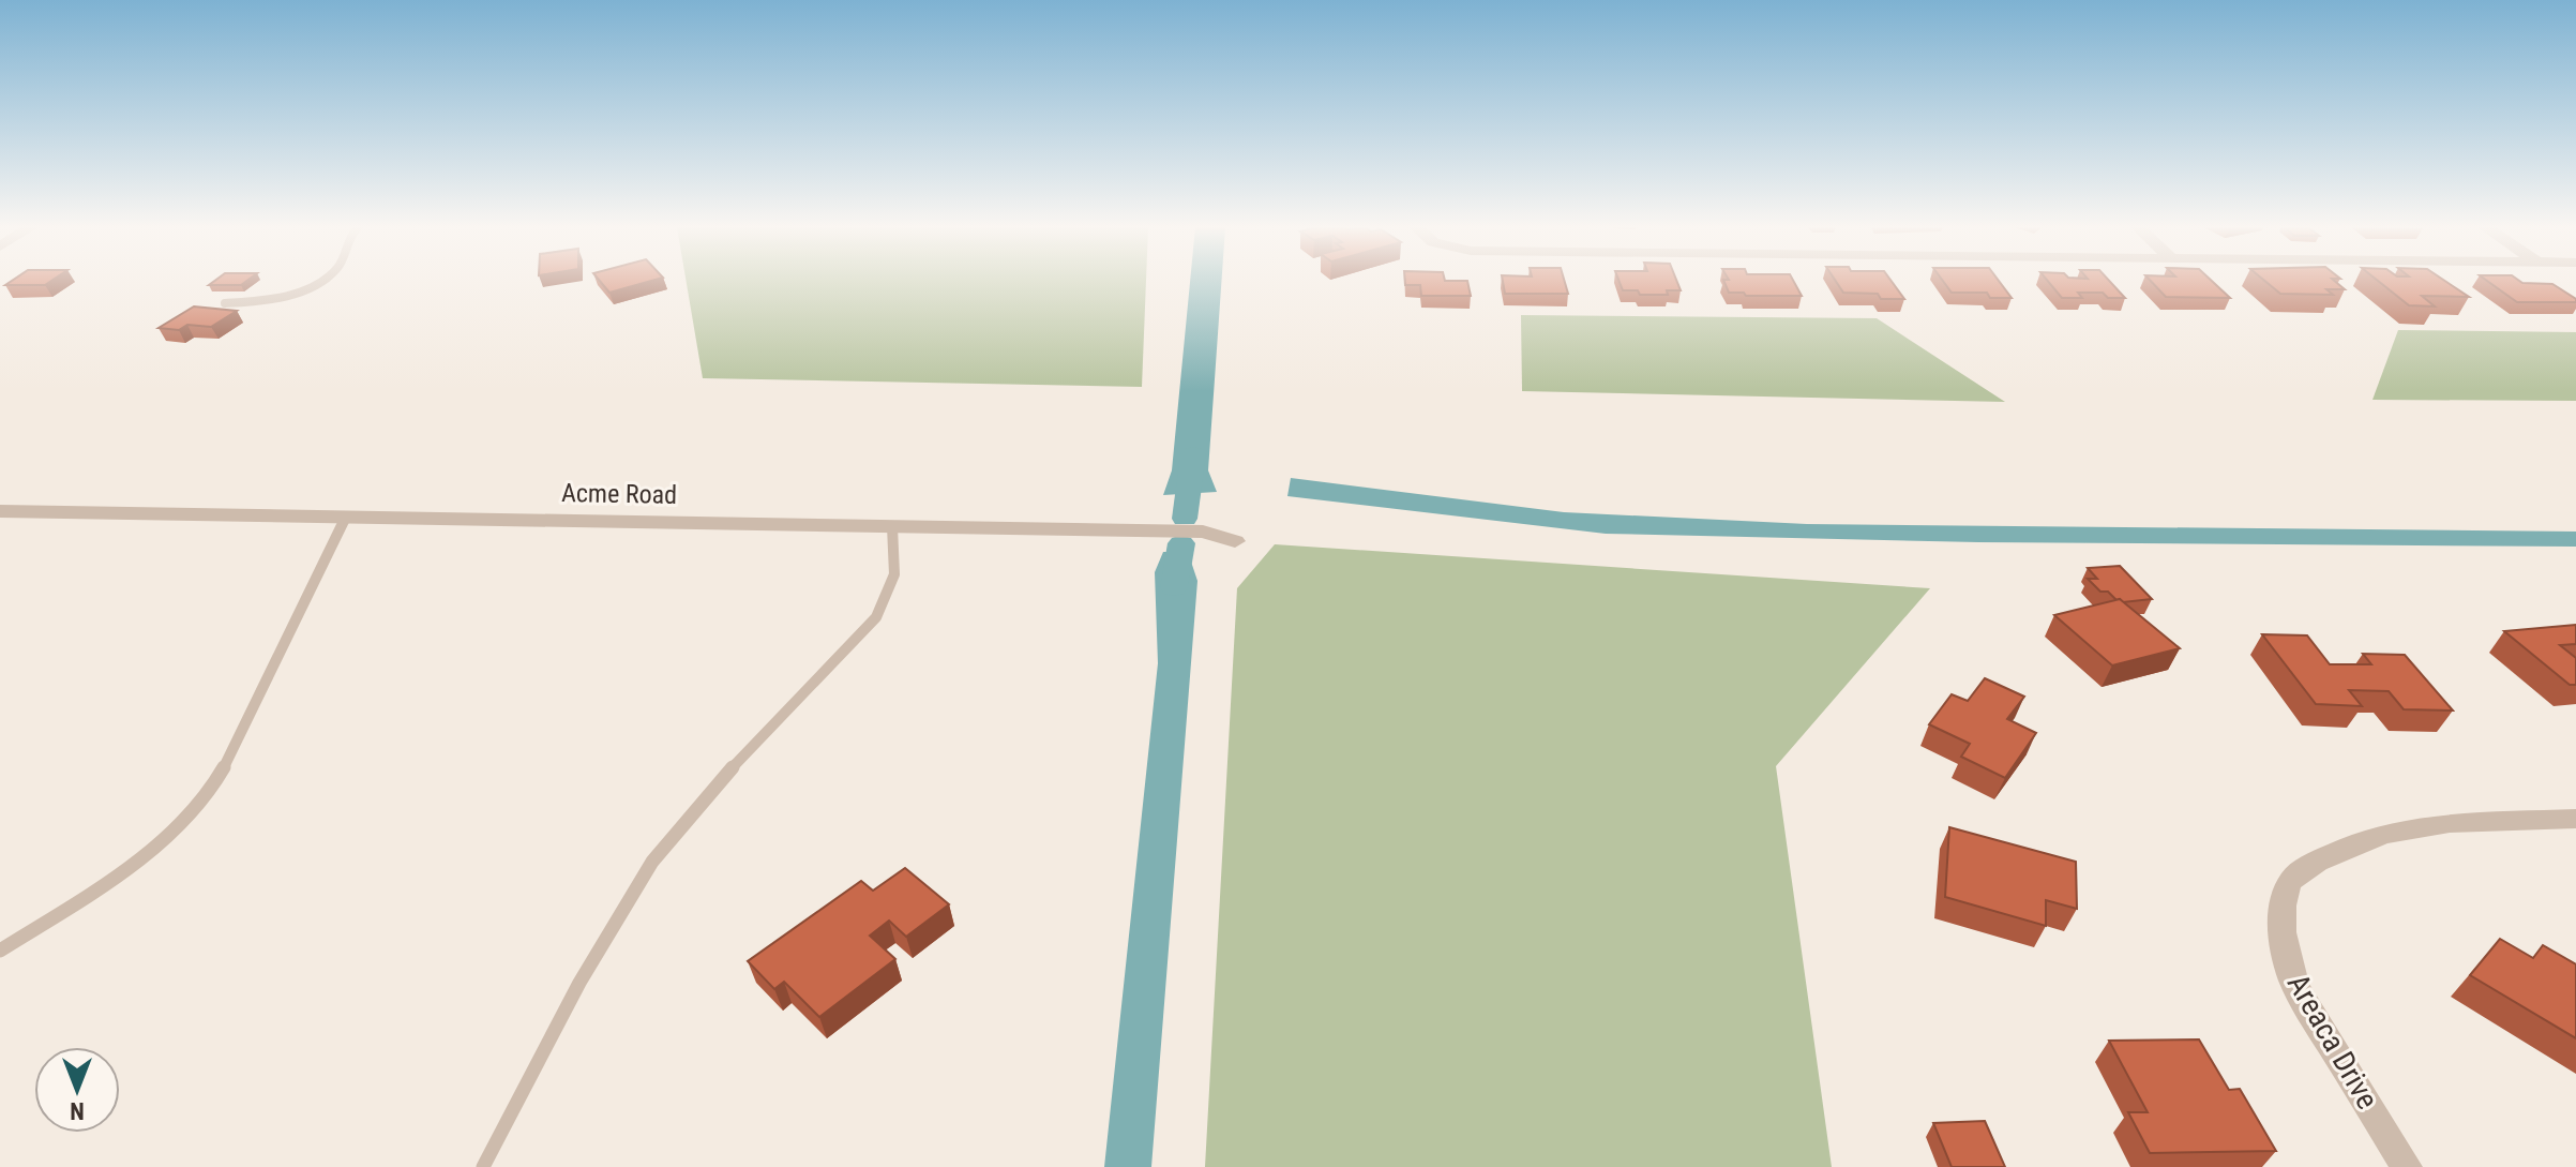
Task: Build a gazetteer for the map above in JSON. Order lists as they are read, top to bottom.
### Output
{
  "streets": {
    "street": ["Acme Road", "Areaca Drive"]
  },
  "north": "bottom"
}
